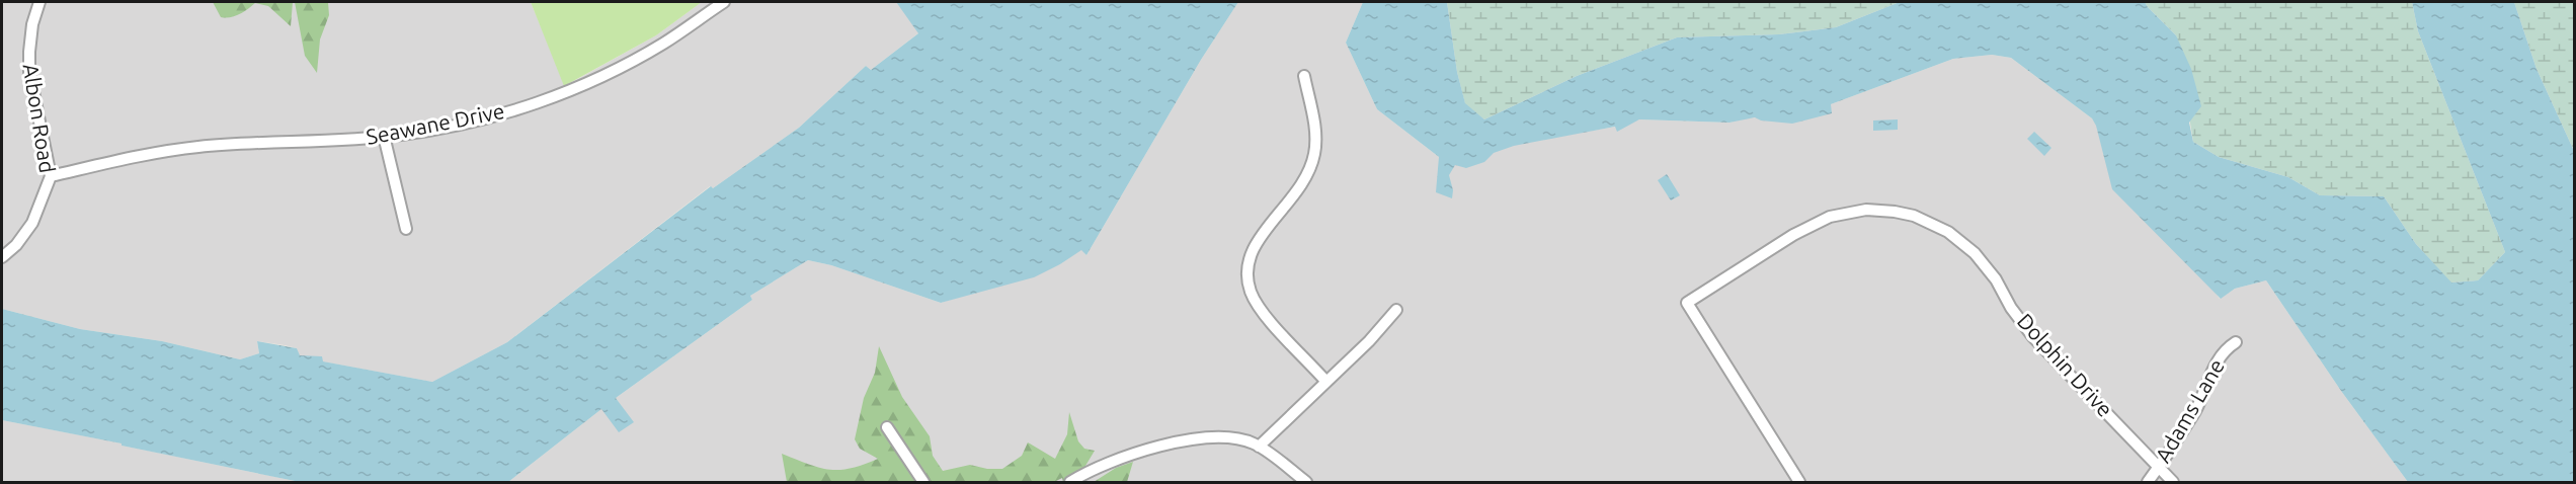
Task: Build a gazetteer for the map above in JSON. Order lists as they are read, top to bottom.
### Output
{
  "streets": {
    "street": [
      "Albon Road",
      "Seawane Drive",
      "Dolphin Drive",
      "Adams Lane"
    ]
  },
  "crossings": [
    ["Albon Road", "Seawane Drive"],
    ["Dolphin Drive", "Adams Lane"]
  ]
}
